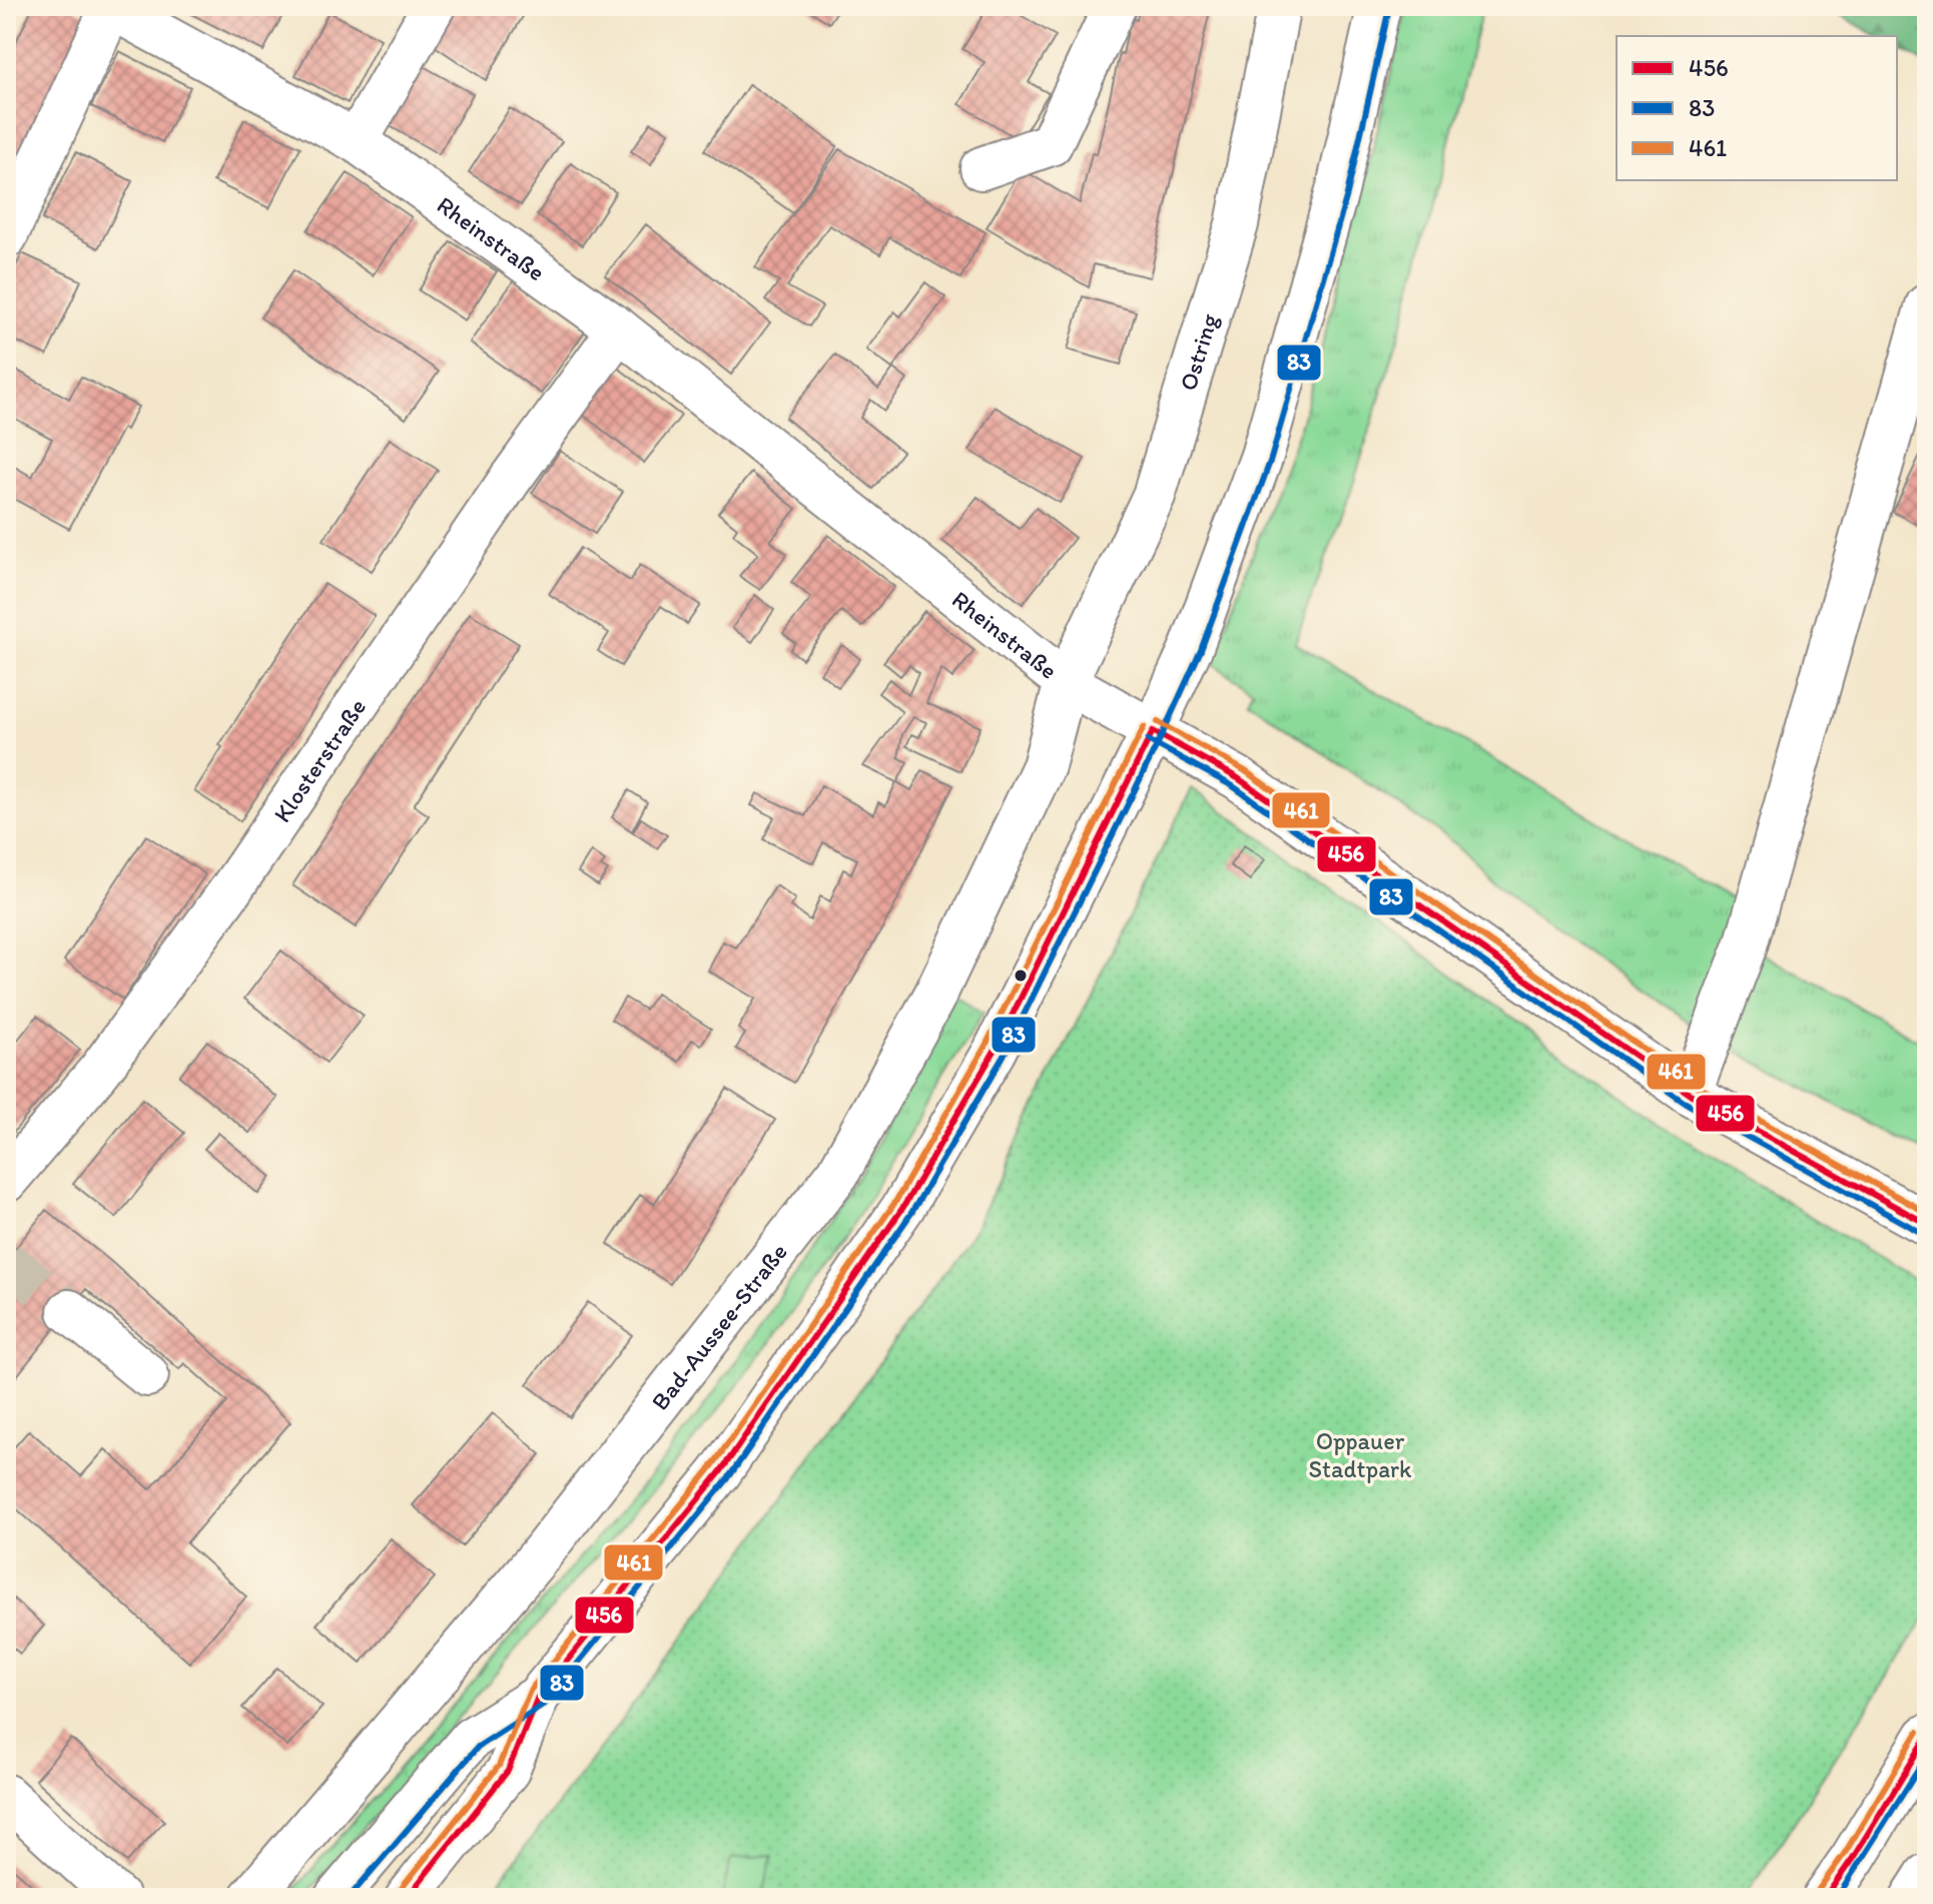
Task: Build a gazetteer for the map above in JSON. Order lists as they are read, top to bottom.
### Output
{
  "streets": {
    "street": [
      "Rheinstraße",
      "Ostring",
      "Klosterstraße",
      "Bad-Aussee-Straße"
    ]
  },
  "crossings": [
    ["Rheinstraße", "Ostring"],
    ["Rheinstraße", "Klosterstraße"],
    ["Rheinstraße", "Bad-Aussee-Straße"],
    ["Ostring", "Bad-Aussee-Straße"]
  ],
  "parks": ["Oppauer Stadtpark"],
  "lines": ["transit line 83", "transit line 461", "transit line 456"],
  "legend": ["456", "83", "461"]
}
